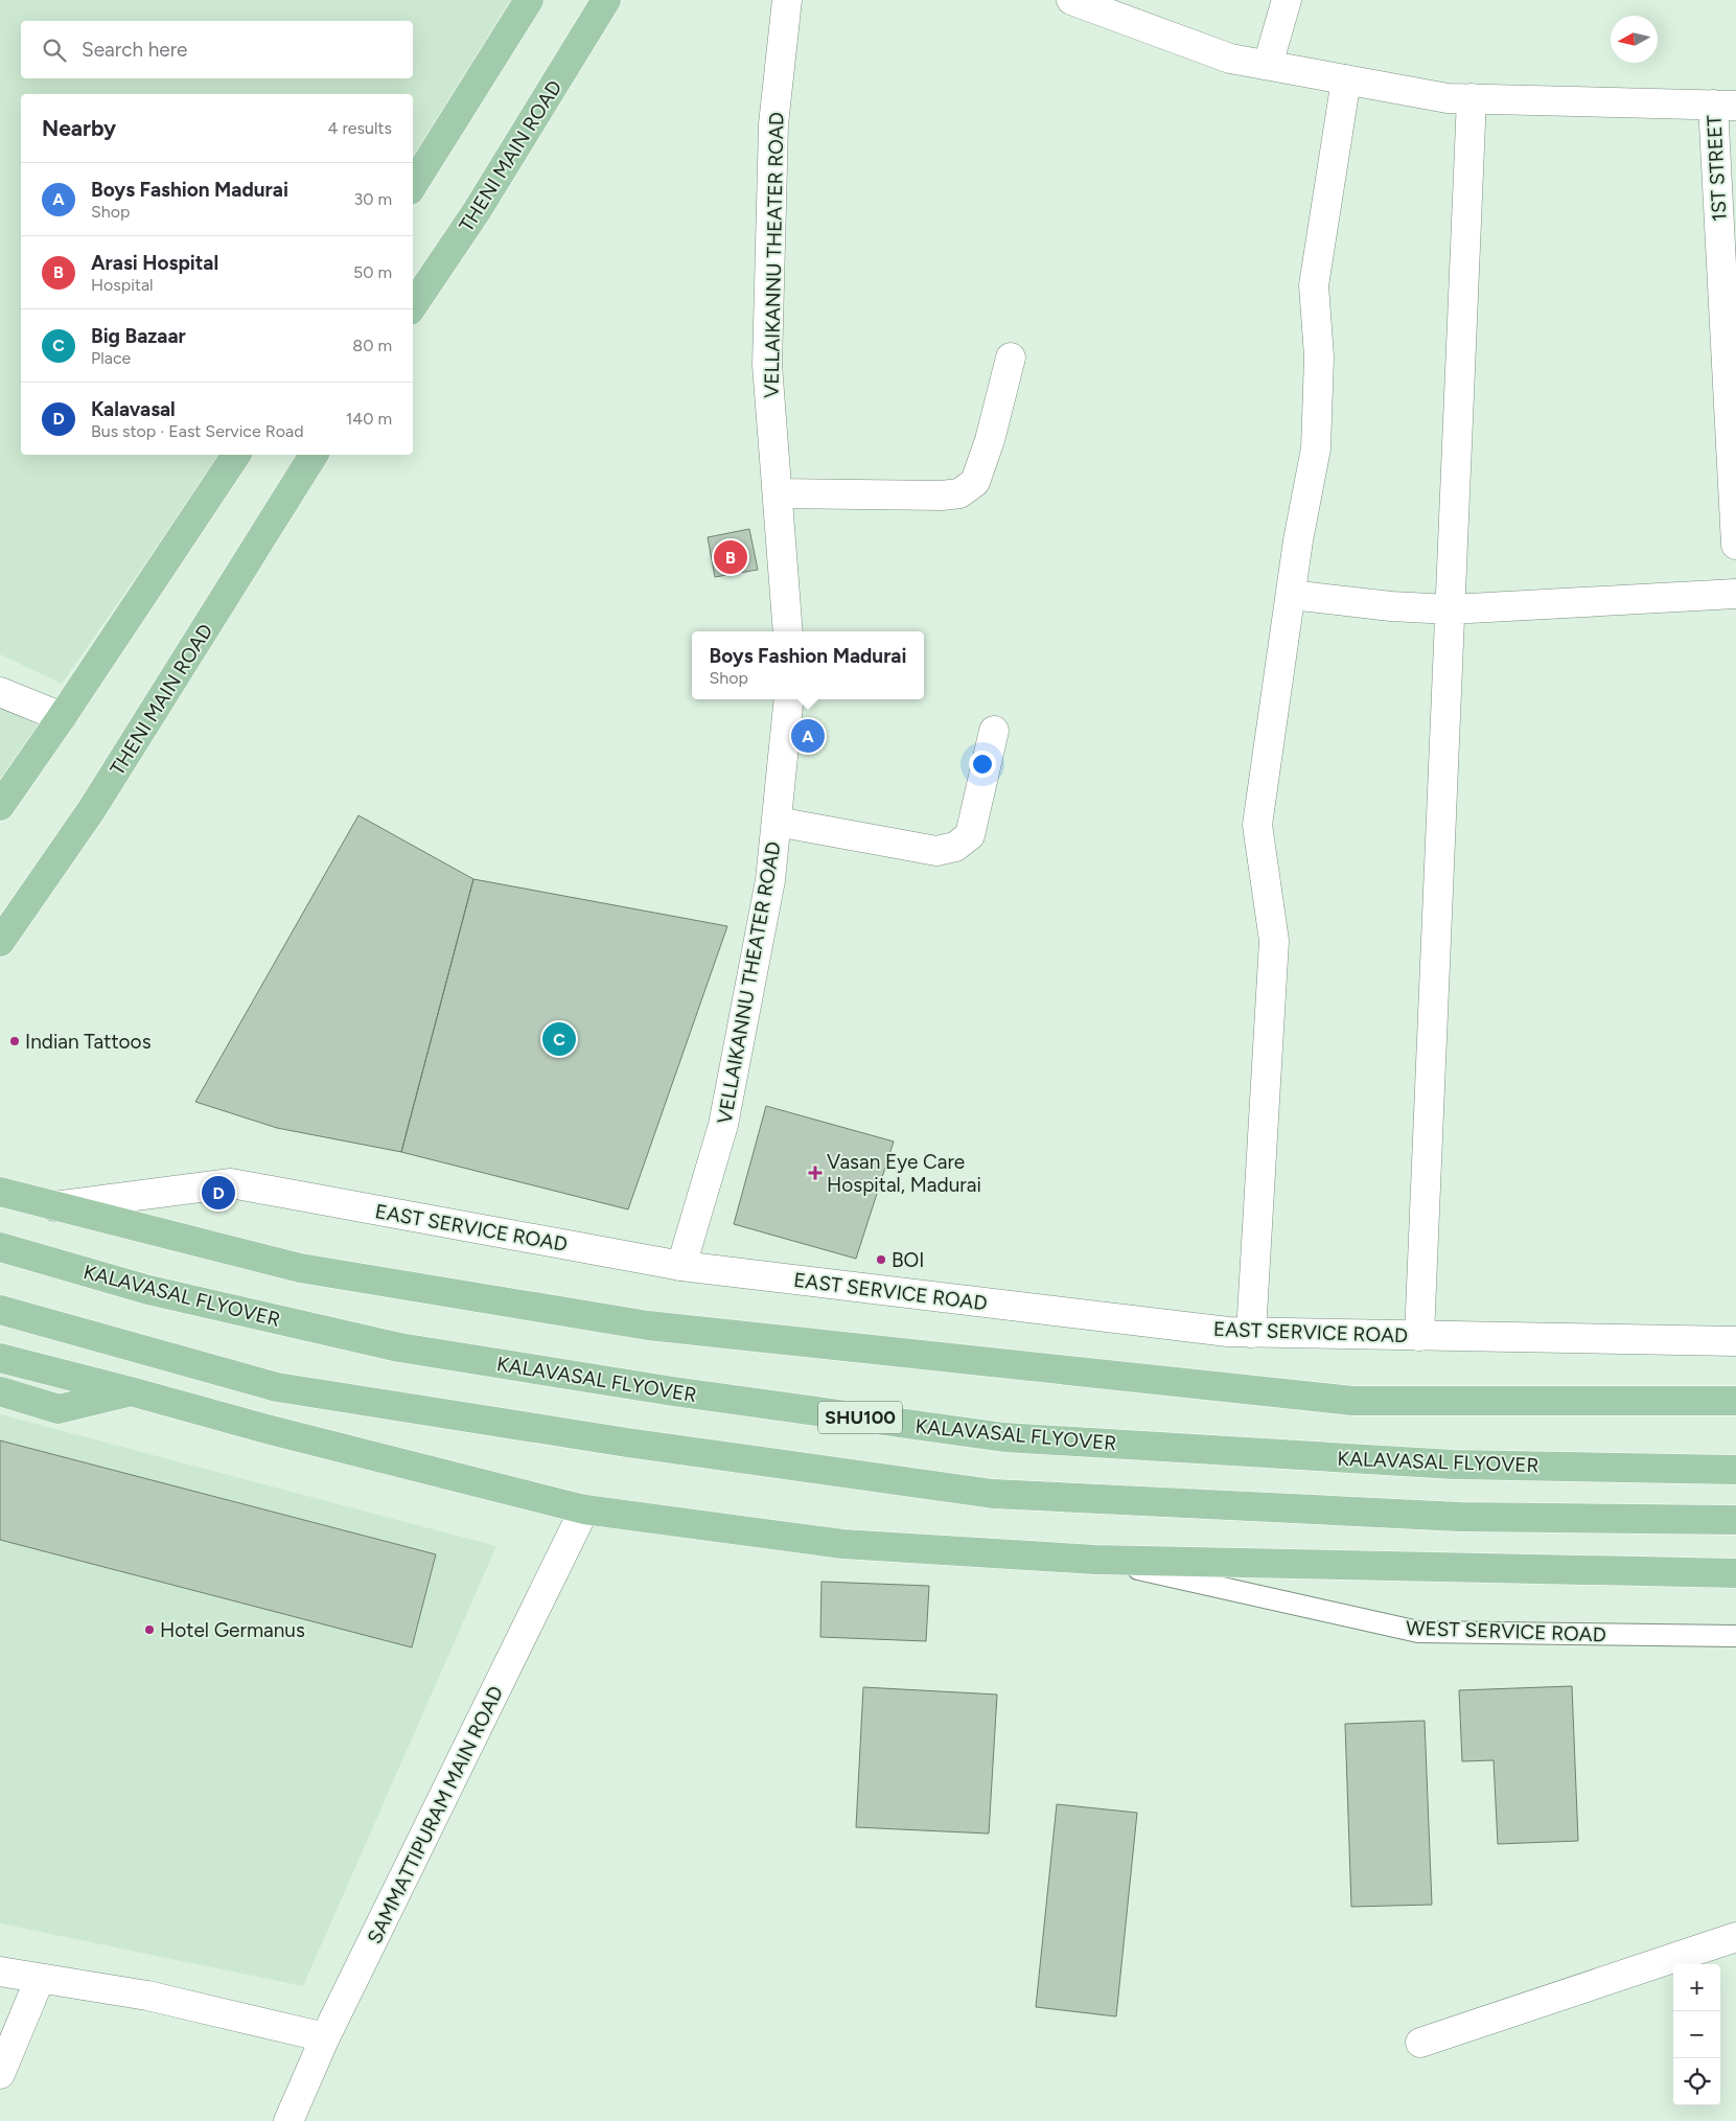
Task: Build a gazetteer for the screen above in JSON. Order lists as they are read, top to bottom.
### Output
{
  "streets": {
    "main road": ["THENI MAIN ROAD", "KALAVASAL FLYOVER", "SHU100"],
    "street": [
      "1ST STREET",
      "VELLAIKANNU THEATER ROAD",
      "EAST SERVICE ROAD",
      "SAMMATTIPURAM MAIN ROAD"
    ],
    "lane": ["WEST SERVICE ROAD"]
  },
  "crossings": [
    ["VELLAIKANNU THEATER ROAD", "EAST SERVICE ROAD"]
  ],
  "places": {
    "other": ["Indian Tattoos", "BOI", "Hotel Germanus"],
    "health": ["Vasan Eye Care Hospital, Madurai"]
  },
  "north": "left",
  "page": {
    "search": "Search here",
    "heading": ["Nearby", "4 results"],
    "list": [
      {
        "mark": "A",
        "name": "Boys Fashion Madurai",
        "note": "Shop",
        "value": "30 m"
      },
      {
        "mark": "B",
        "name": "Arasi Hospital",
        "note": "Hospital",
        "value": "50 m"
      },
      {
        "mark": "C",
        "name": "Big Bazaar",
        "note": "Place",
        "value": "80 m"
      },
      {
        "mark": "D",
        "name": "Kalavasal",
        "note": "Bus stop · East Service Road",
        "value": "140 m"
      }
    ],
    "pins": [
      "B",
      "A",
      "C",
      "D"
    ],
    "popup": ["Boys Fashion Madurai", "Shop"],
    "map_buttons": ["+", "−"]
  }
}
